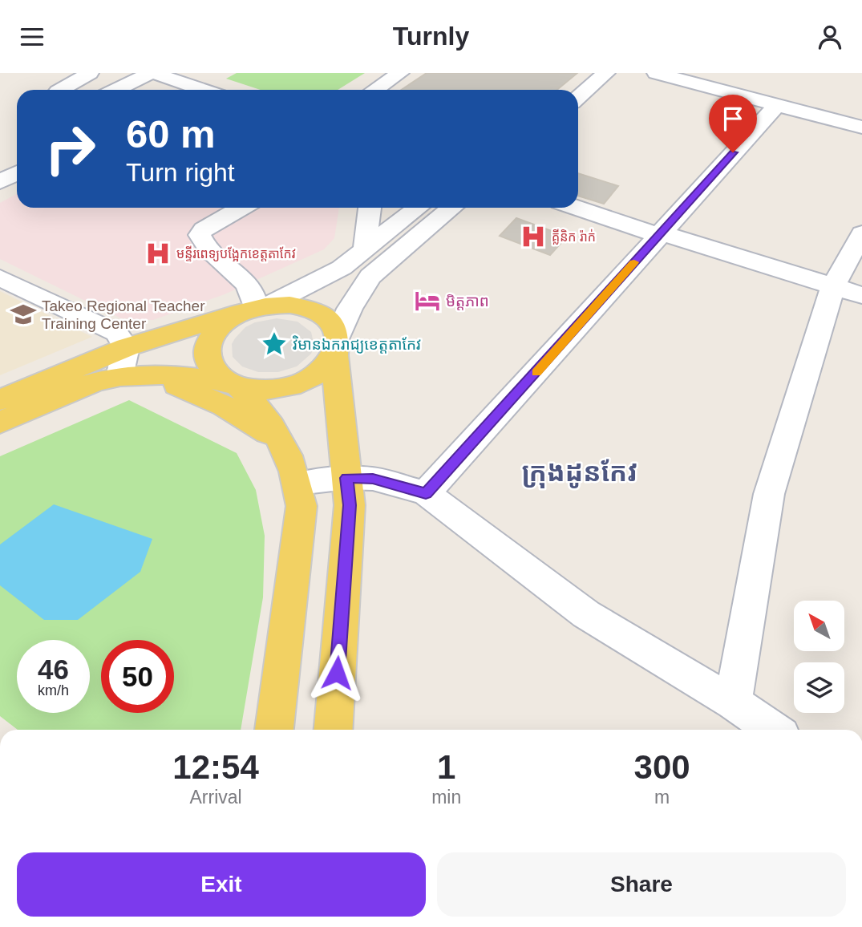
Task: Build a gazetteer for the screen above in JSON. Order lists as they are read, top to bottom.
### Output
{
  "districts": ["ក្រុងដូនកែវ"],
  "places": {
    "hospital": ["គ្លីនិក រ៉ាក់", "មន្ទីរពេទ្យបង្អែកខេត្តតាកែវ"],
    "hotel": ["មិត្តភាព"],
    "school or university": ["Takeo Regional Teacher Training Center"],
    "place": ["វិមានឯករាជ្យខេត្តតាកែវ"]
  },
  "north": "top left",
  "page": {
    "header": "Turnly",
    "turn": ["60 m", "Turn right"],
    "speed": "46 km/h",
    "limit": "50",
    "eta": [
      "12:54",
      "Arrival",
      "1",
      "min",
      "300",
      "m"
    ],
    "buttons": ["Exit", "Share"]
  }
}
